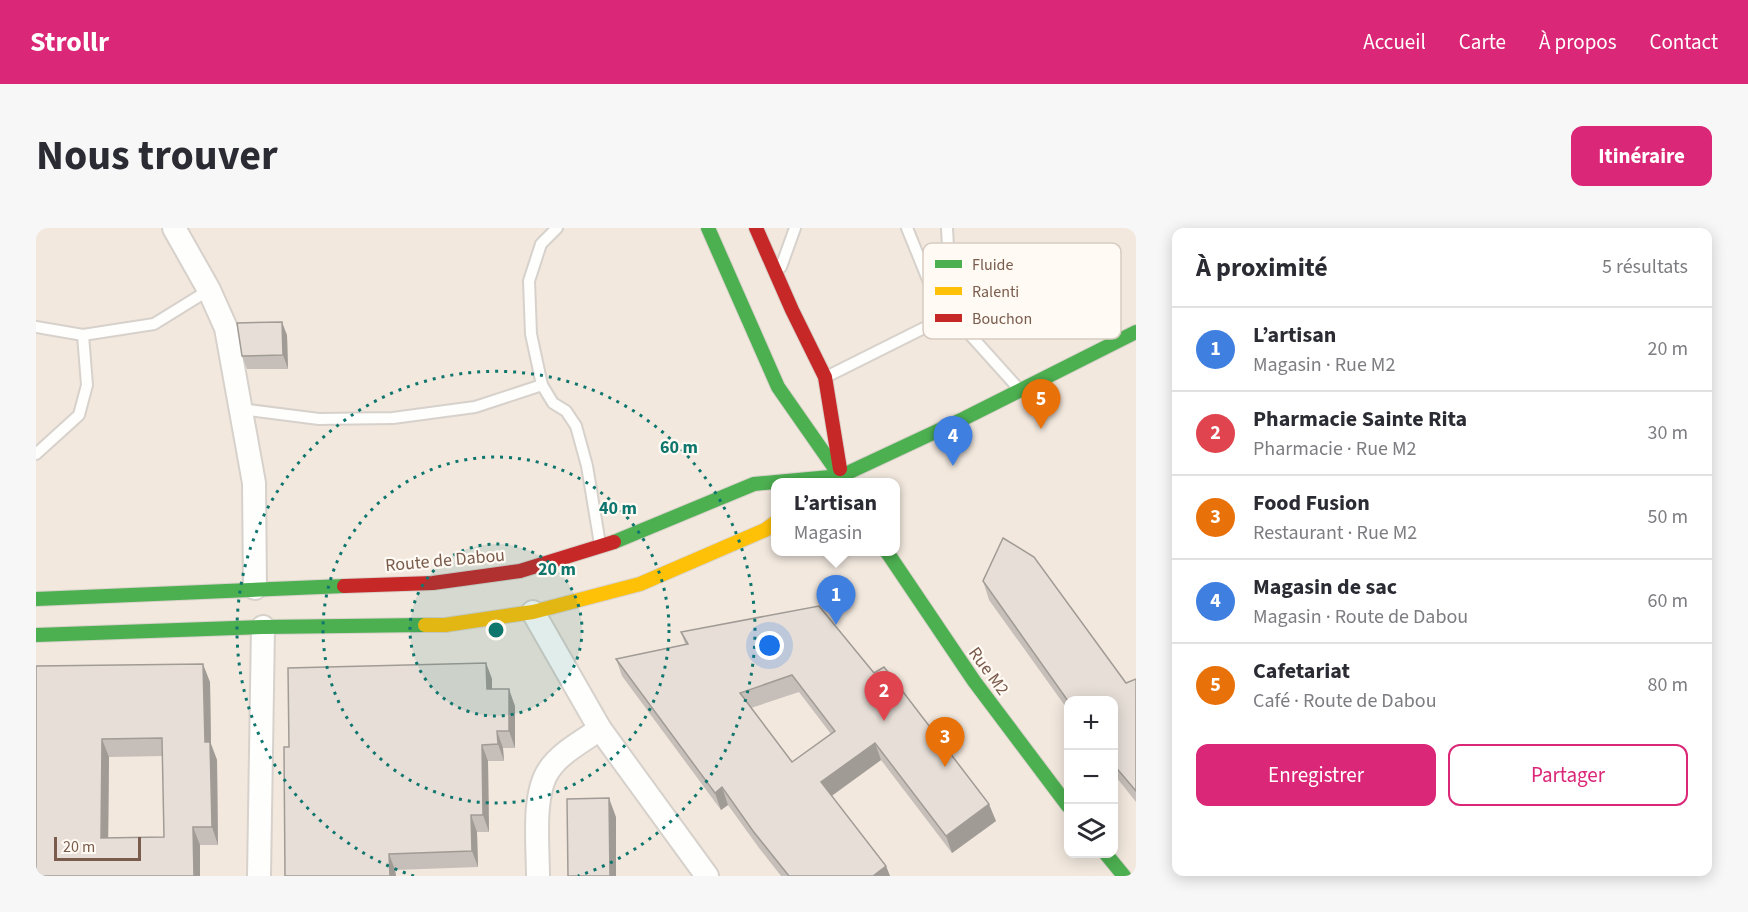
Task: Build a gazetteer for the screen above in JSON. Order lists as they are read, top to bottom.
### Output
{
  "streets": {
    "street": ["Route de Dabou", "Rue M2"]
  },
  "legend": ["Fluide", "Ralenti", "Bouchon"],
  "scale_bar": "20 m",
  "page": {
    "header": "Strollr",
    "nav": [
      "Accueil",
      "Carte",
      "À propos",
      "Contact"
    ],
    "title": "Nous trouver",
    "buttons": [
      "Itinéraire",
      ["Enregistrer", "Partager"]
    ],
    "heading": ["À proximité", "5 résultats"],
    "list": [
      {
        "mark": "1",
        "name": "L’artisan",
        "note": "Magasin · Rue M2",
        "value": "20 m"
      },
      {
        "mark": "2",
        "name": "Pharmacie Sainte Rita",
        "note": "Pharmacie · Rue M2",
        "value": "30 m"
      },
      {
        "mark": "3",
        "name": "Food Fusion",
        "note": "Restaurant · Rue M2",
        "value": "50 m"
      },
      {
        "mark": "4",
        "name": "Magasin de sac",
        "note": "Magasin · Route de Dabou",
        "value": "60 m"
      },
      {
        "mark": "5",
        "name": "Cafetariat",
        "note": "Café · Route de Dabou",
        "value": "80 m"
      }
    ],
    "pins": [
      "5",
      "4",
      "1",
      "2",
      "3"
    ],
    "popup": ["L’artisan", "Magasin"],
    "map_buttons": ["+", "−"],
    "scale": "20 m"
  },
  "rings": ["60 m", "40 m", "20 m"]
}
